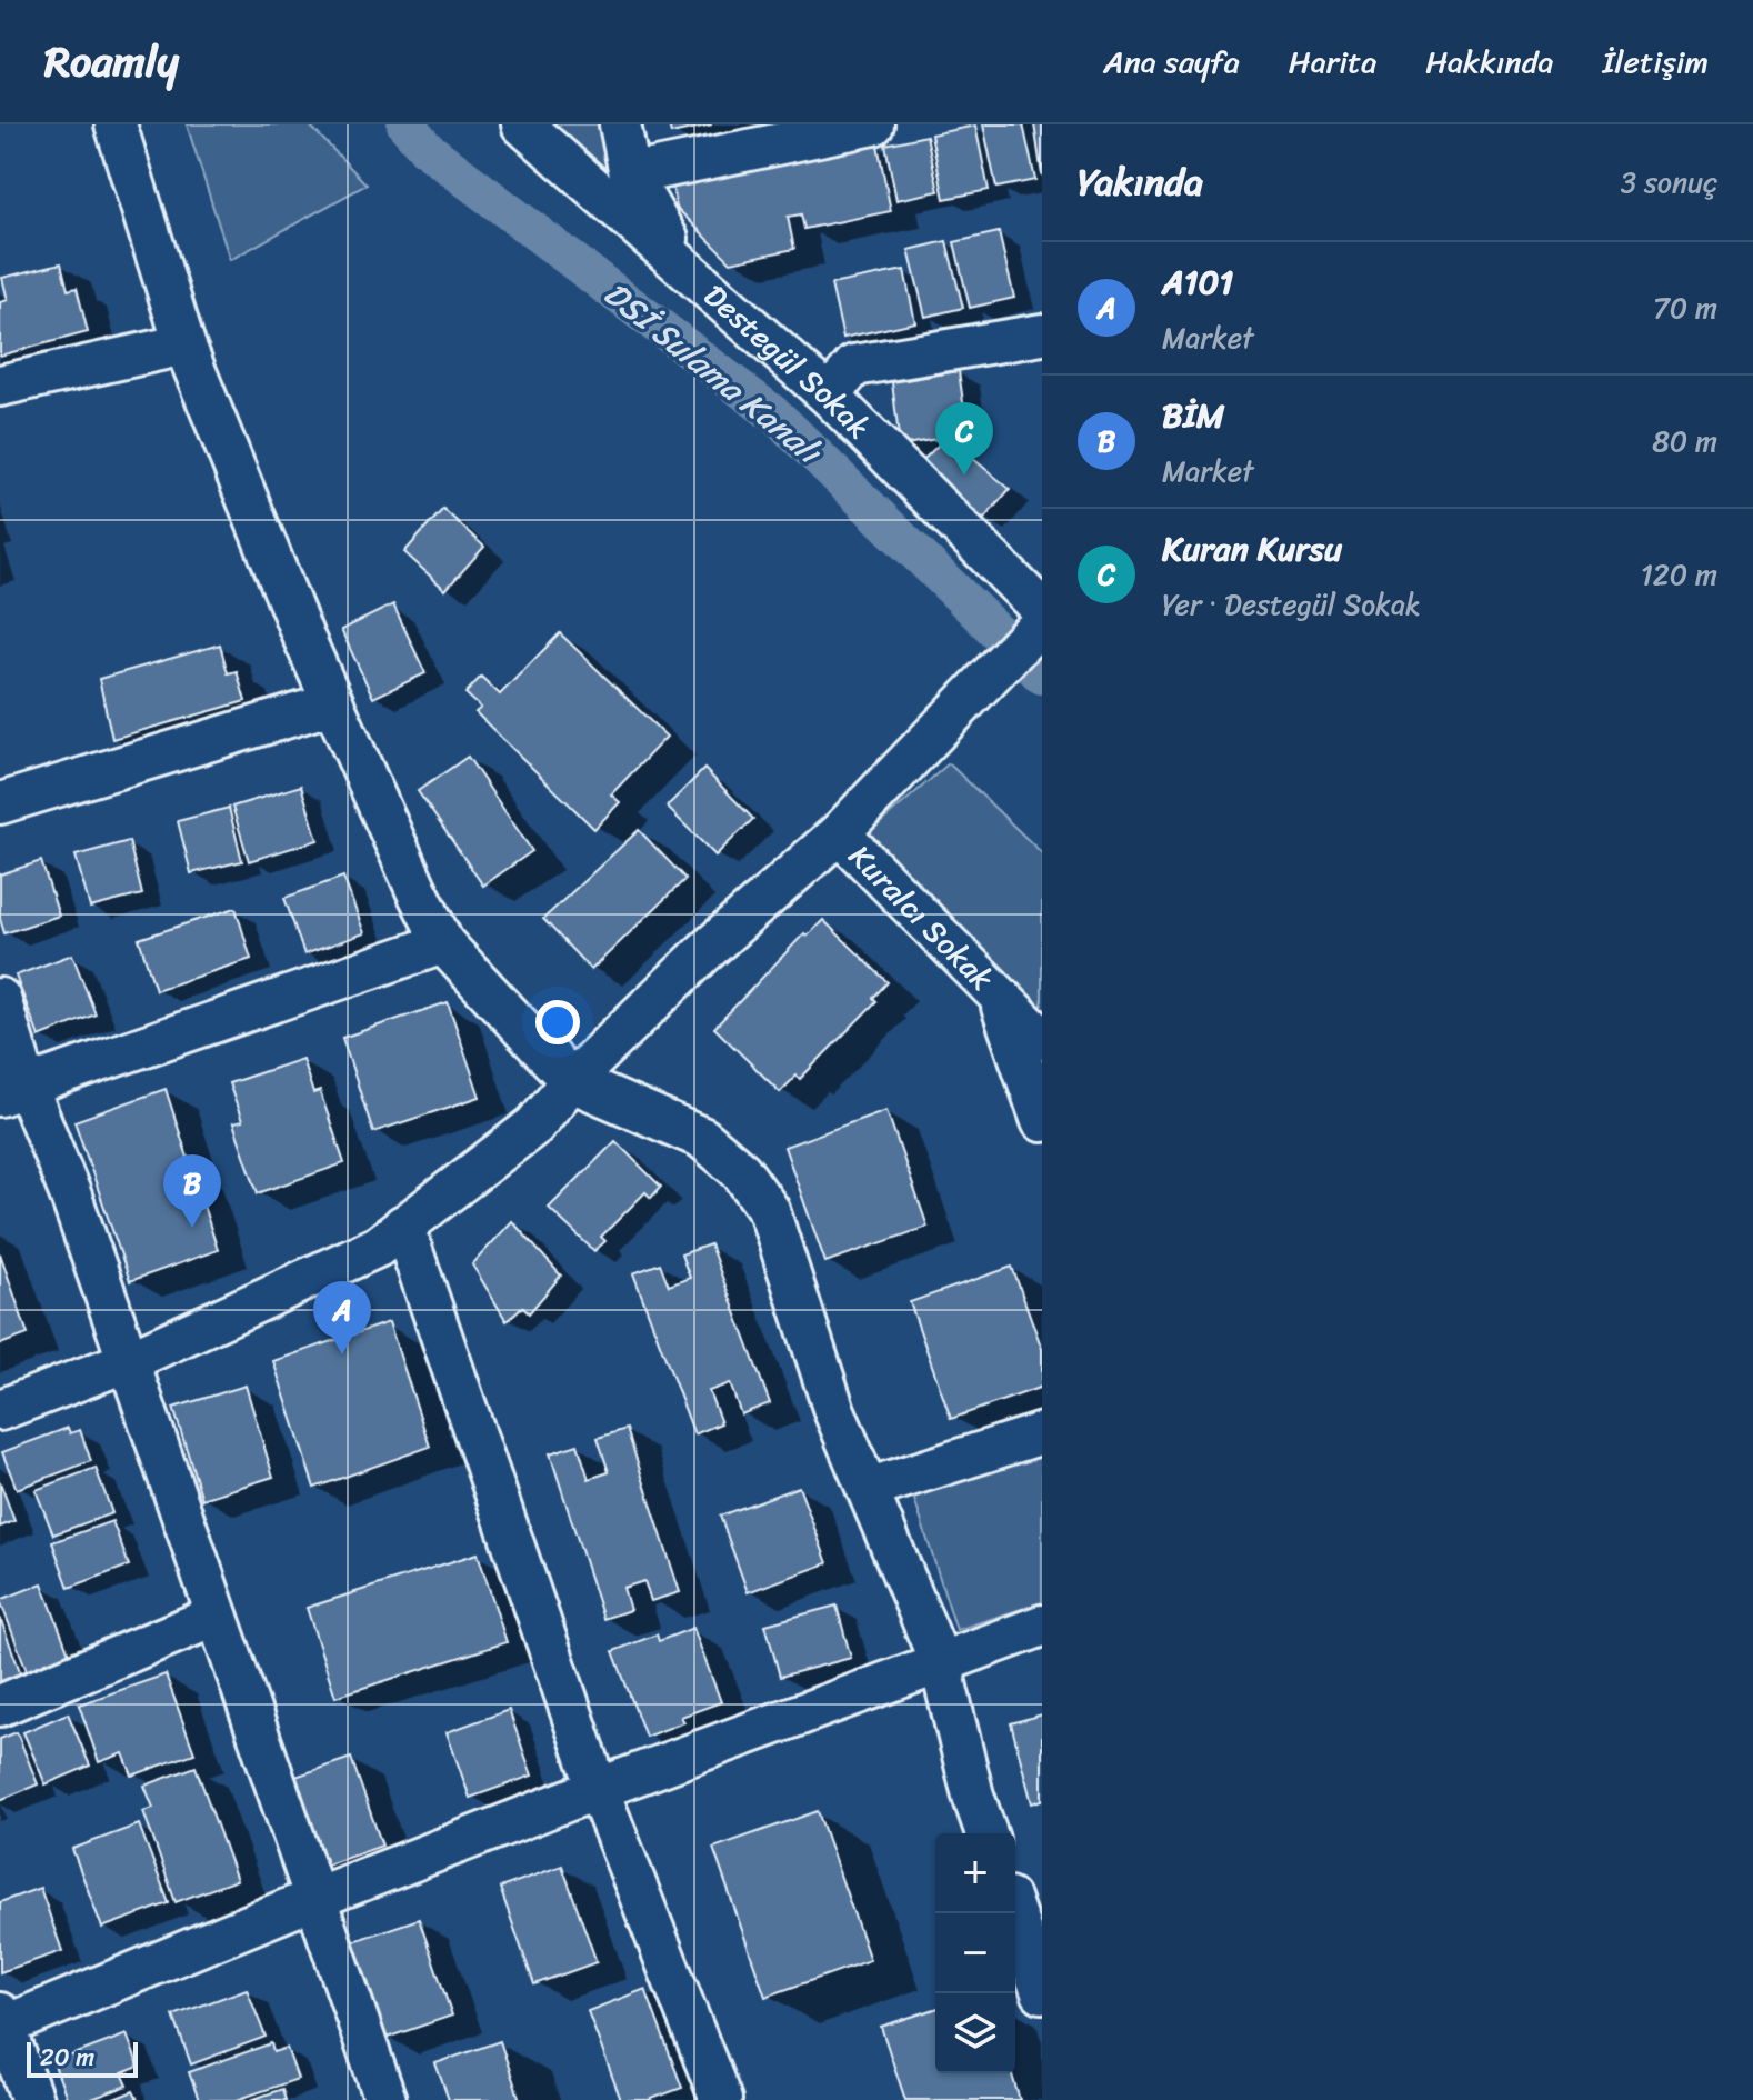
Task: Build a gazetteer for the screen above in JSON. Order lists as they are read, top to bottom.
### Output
{
  "streets": {
    "street": ["Destegül Sokak", "Kuralcı Sokak"]
  },
  "water": ["DSİ Sulama Kanalı"],
  "scale_bar": "20 m",
  "page": {
    "header": "Roamly",
    "nav": [
      "Ana sayfa",
      "Harita",
      "Hakkında",
      "İletişim"
    ],
    "heading": ["Yakında", "3 sonuç"],
    "list": [
      {
        "mark": "A",
        "name": "A101",
        "note": "Market",
        "value": "70 m"
      },
      {
        "mark": "B",
        "name": "BİM",
        "note": "Market",
        "value": "80 m"
      },
      {
        "mark": "C",
        "name": "Kuran Kursu",
        "note": "Yer · Destegül Sokak",
        "value": "120 m"
      }
    ],
    "pins": ["C", "B", "A"],
    "map_buttons": ["+", "−"],
    "scale": "20 m"
  }
}
